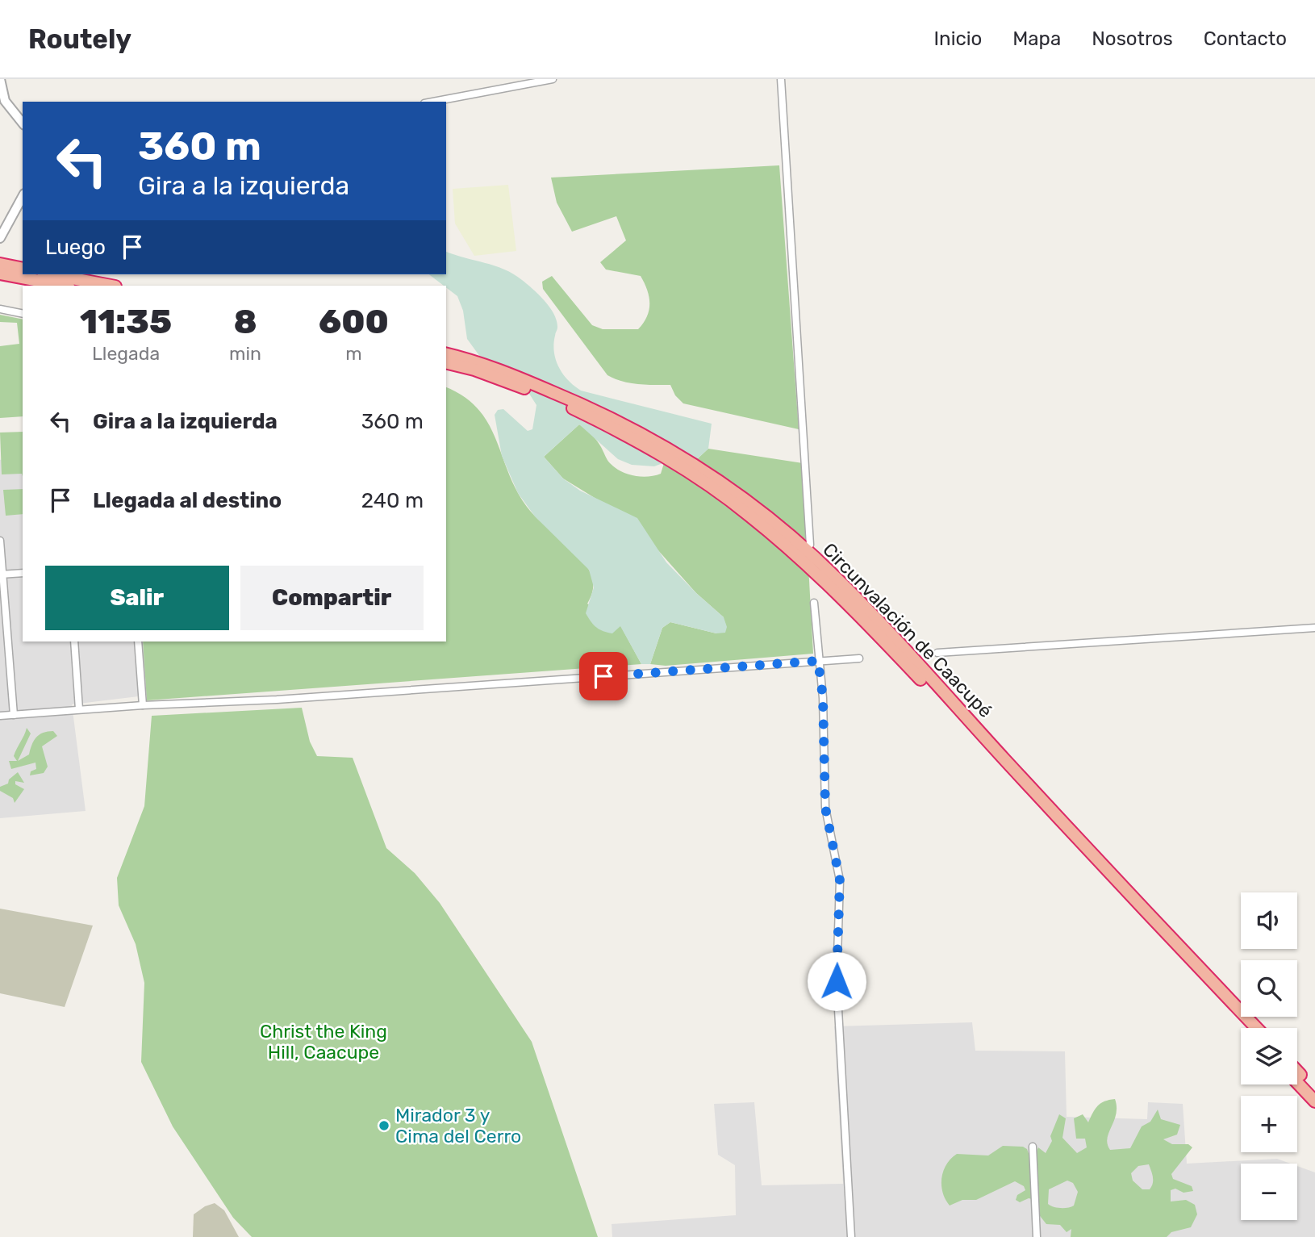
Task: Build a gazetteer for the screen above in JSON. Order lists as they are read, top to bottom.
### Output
{
  "streets": {
    "highway": ["Circunvalación de Caacupé"]
  },
  "parks": ["Christ the King Hill, Caacupe"],
  "places": ["Mirador 3 y Cima del Cerro"],
  "page": {
    "header": "Routely",
    "nav": [
      "Inicio",
      "Mapa",
      "Nosotros",
      "Contacto"
    ],
    "turn": ["360 m", "Gira a la izquierda"],
    "then": "Luego",
    "eta": [
      "11:35",
      "Llegada",
      "8",
      "min",
      "600",
      "m"
    ],
    "list": [
      {
        "name": "Gira a la izquierda",
        "value": "360 m"
      },
      {
        "name": "Llegada al destino",
        "value": "240 m"
      }
    ],
    "buttons": ["Salir", "Compartir"],
    "map_buttons": ["+", "−"]
  }
}
